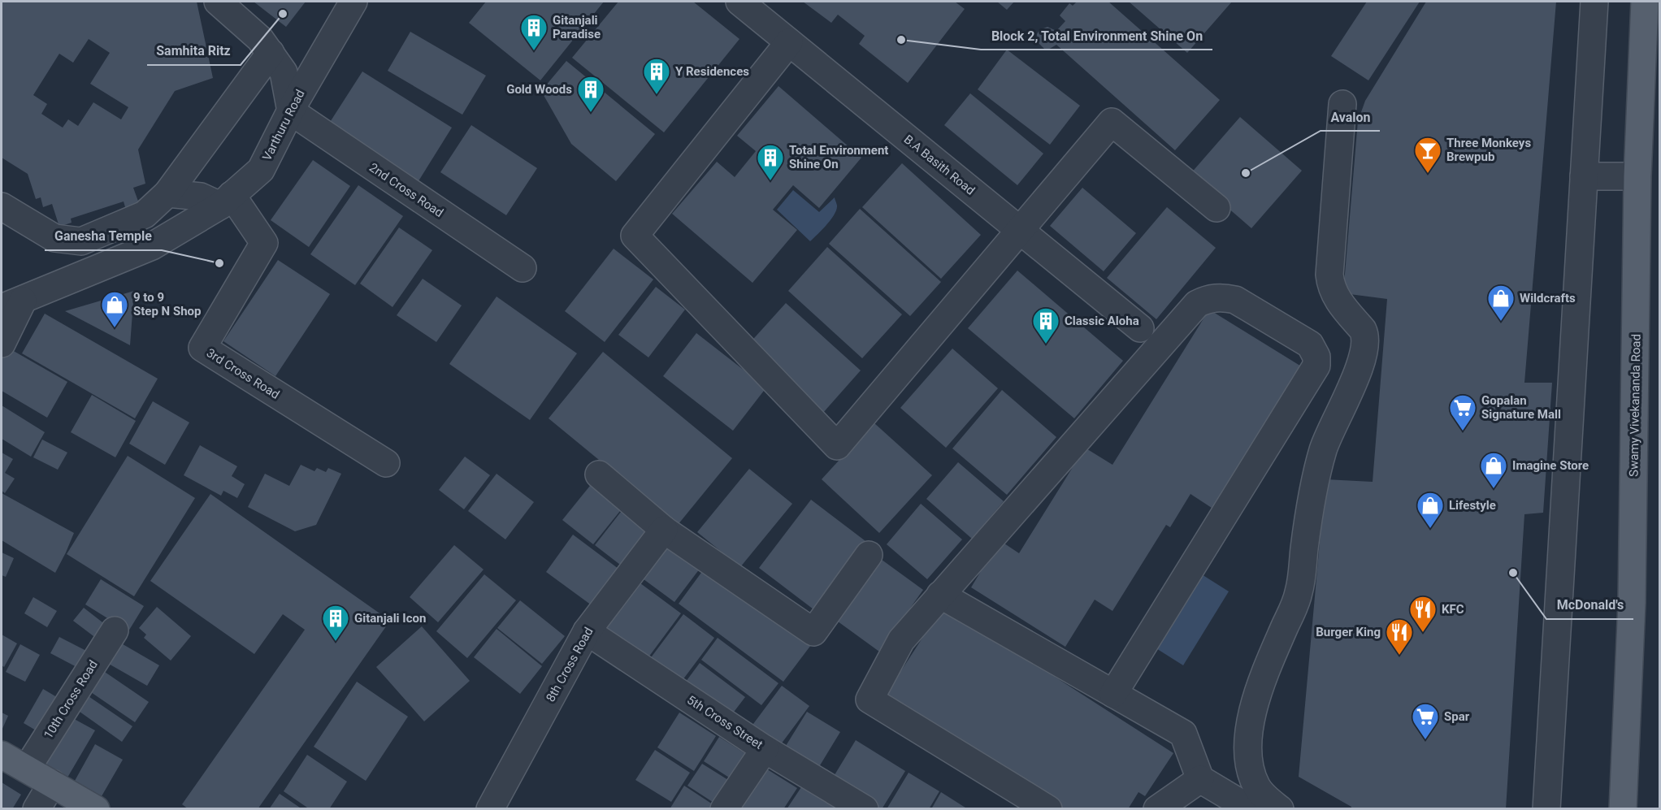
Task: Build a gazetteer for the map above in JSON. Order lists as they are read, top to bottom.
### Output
{
  "streets": {
    "main road": ["Swamy Vivekananda Road"],
    "street": [
      "Varthuru Road",
      "B.A Basith Road",
      "2nd Cross Road",
      "3rd Cross Road",
      "8th Cross Road",
      "10th Cross Road",
      "5th Cross Street"
    ]
  },
  "crossings": [
    ["Varthuru Road", "2nd Cross Road"],
    ["Varthuru Road", "3rd Cross Road"],
    ["8th Cross Road", "5th Cross Street"]
  ],
  "places": {
    "other": [
      "Samhita Ritz",
      "Block 2, Total Environment Shine On",
      "Avalon",
      "Ganesha Temple",
      "McDonald's"
    ],
    "building": [
      "Gitanjali Paradise",
      "Y Residences",
      "Gold Woods",
      "Total Environment Shine On",
      "Classic Aloha",
      "Gitanjali Icon"
    ],
    "bar": ["Three Monkeys Brewpub"],
    "shop": [
      "Wildcrafts",
      "9 to 9 Step N Shop",
      "Imagine Store",
      "Lifestyle"
    ],
    "supermarket": ["Gopalan Signature Mall", "Spar"],
    "restaurant": ["KFC", "Burger King"]
  }
}
